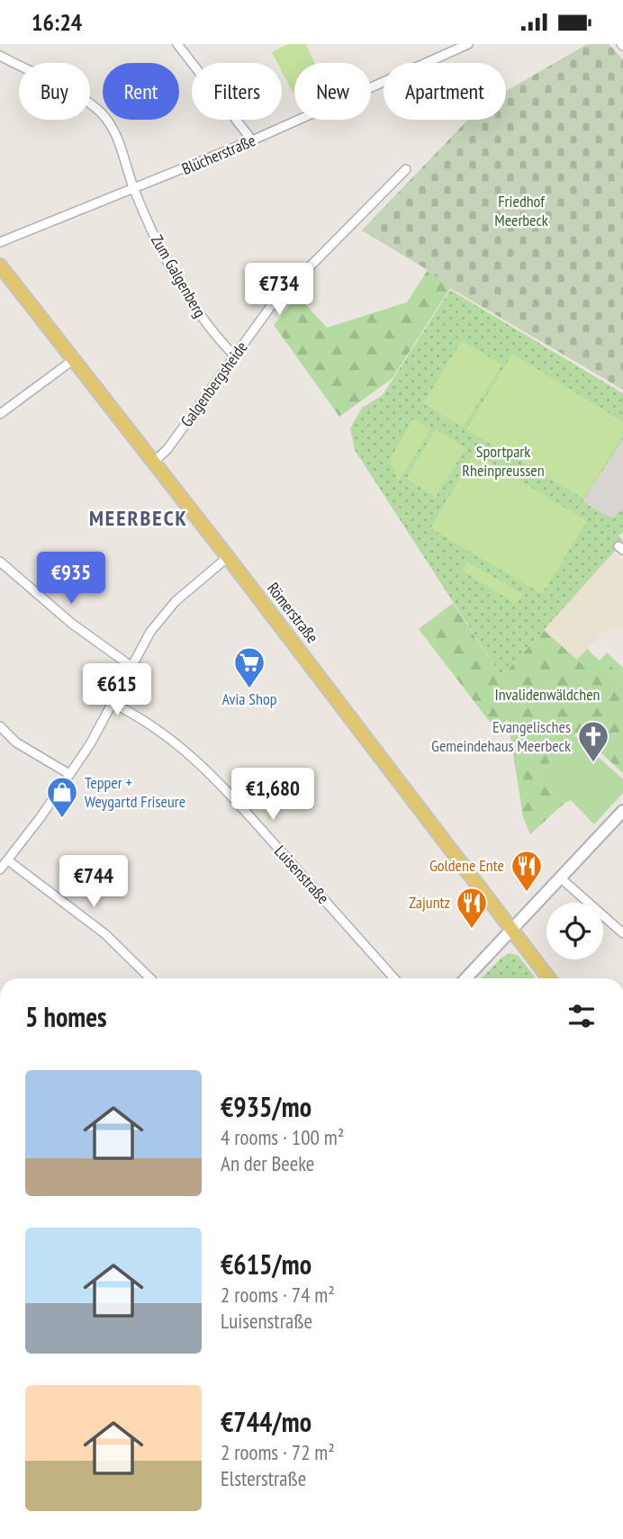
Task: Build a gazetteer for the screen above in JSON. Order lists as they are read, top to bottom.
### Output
{
  "streets": {
    "main road": ["Römerstraße"],
    "street": [
      "Blücherstraße",
      "Zum Galgenberg",
      "Galgenbergsheide",
      "Luisenstraße"
    ]
  },
  "crossings": [
    ["Blücherstraße", "Zum Galgenberg"],
    ["Zum Galgenberg", "Galgenbergsheide"],
    ["Galgenbergsheide", "Römerstraße"]
  ],
  "districts": ["MEERBECK"],
  "parks": ["Friedhof Meerbeck", "Sportpark Rheinpreussen", "Invalidenwäldchen"],
  "places": {
    "supermarket": ["Avia Shop"],
    "church": ["Evangelisches Gemeindehaus Meerbeck"],
    "shop": ["Tepper + Weygartd Friseure"],
    "restaurant": ["Goldene Ente", "Zajuntz"]
  },
  "page": {
    "status": "16:24",
    "chip": [
      "Buy",
      "Rent",
      "Filters",
      "New",
      "Apartment"
    ],
    "price": [
      "€734",
      "€935",
      "€615",
      "€1,680",
      "€744"
    ],
    "heading": "5 homes",
    "list": [
      {
        "name": "€935/mo",
        "note": "4 rooms · 100 m² · An der Beeke"
      },
      {
        "name": "€615/mo",
        "note": "2 rooms · 74 m² · Luisenstraße"
      },
      {
        "name": "€744/mo",
        "note": "2 rooms · 72 m² · Elsterstraße"
      }
    ]
  }
}
